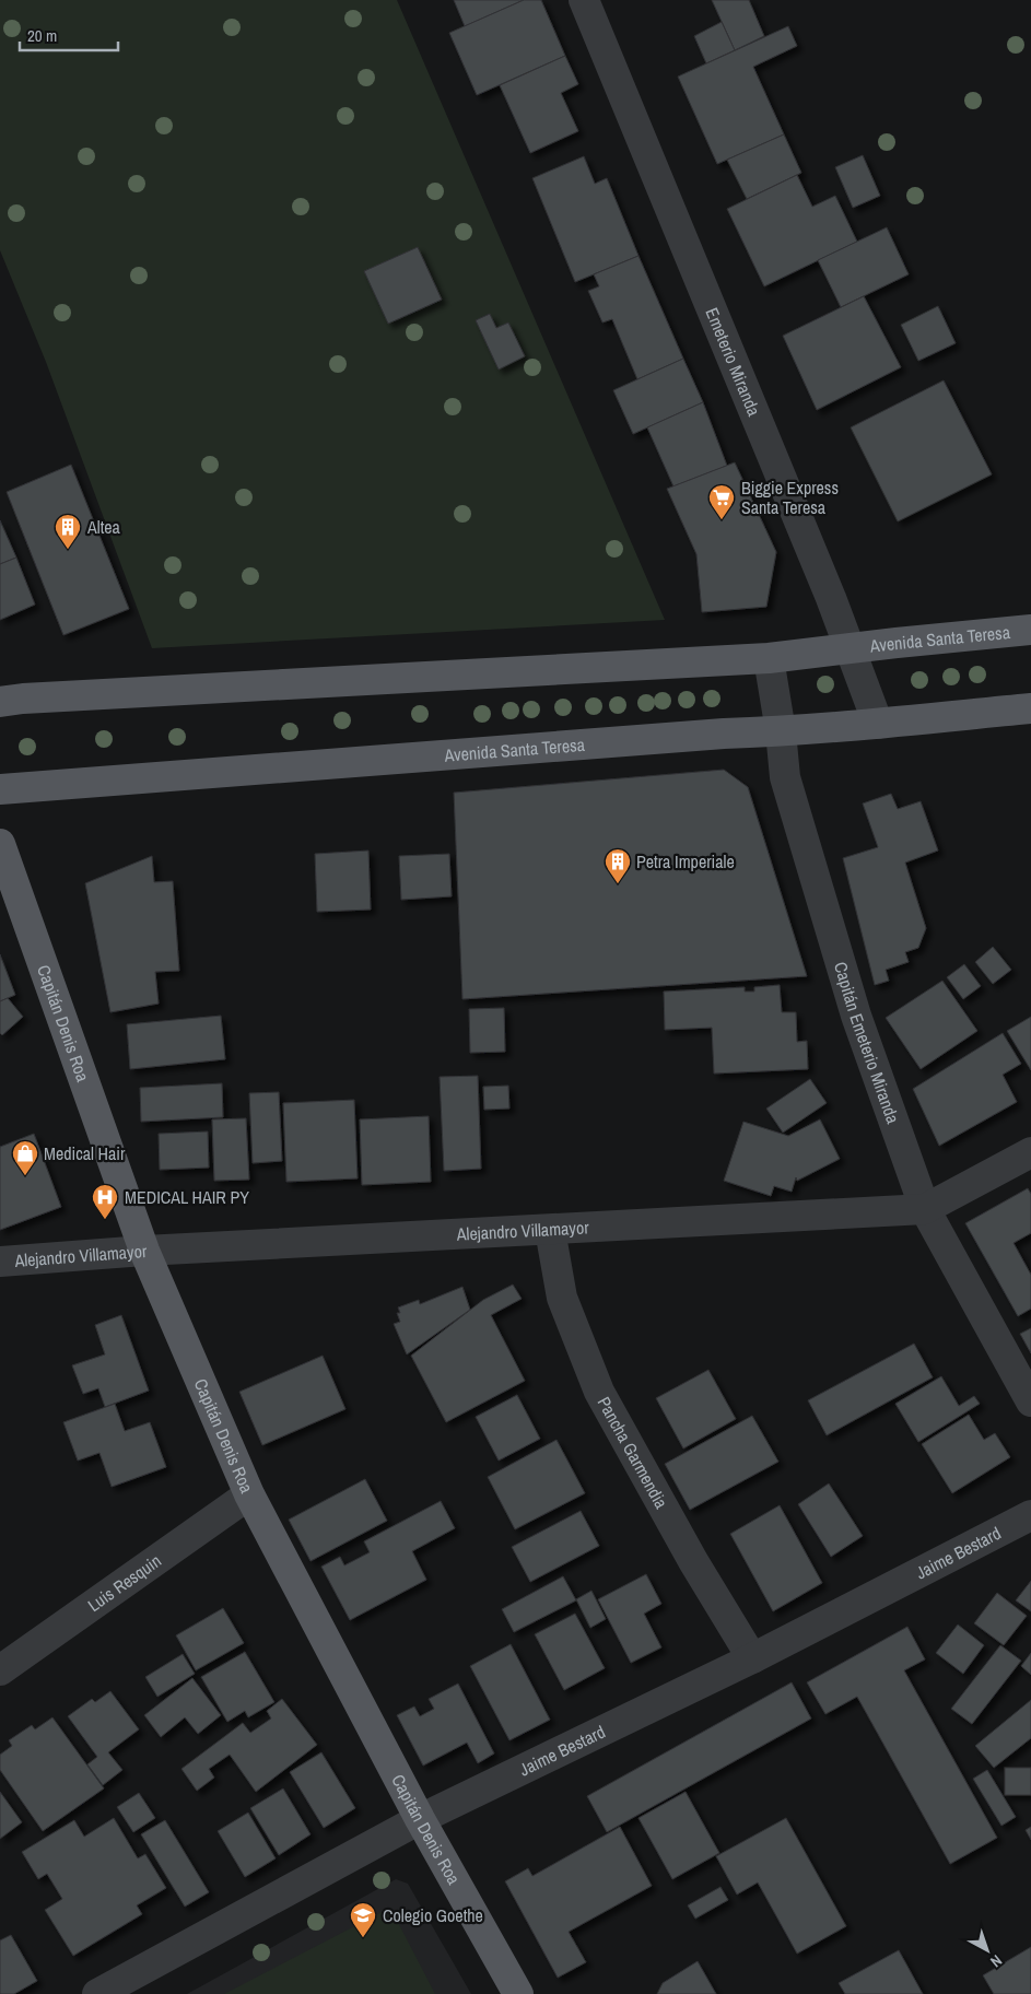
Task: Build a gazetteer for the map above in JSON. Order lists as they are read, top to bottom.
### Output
{
  "streets": {
    "main road": ["Avenida Santa Teresa", "Capitán Denis Roa"],
    "street": [
      "Emeterio Miranda",
      "Capitán Emeterio Miranda",
      "Alejandro Villamayor",
      "Pancha Garmendia",
      "Jaime Bestard",
      "Luis Resquin"
    ]
  },
  "crossings": [
    ["Emeterio Miranda", "Avenida Santa Teresa"],
    ["Avenida Santa Teresa", "Capitán Emeterio Miranda"],
    ["Capitán Denis Roa", "Alejandro Villamayor"],
    ["Capitán Denis Roa", "Jaime Bestard"],
    ["Capitán Denis Roa", "Luis Resquin"],
    ["Capitán Emeterio Miranda", "Alejandro Villamayor"],
    ["Alejandro Villamayor", "Pancha Garmendia"],
    ["Pancha Garmendia", "Jaime Bestard"]
  ],
  "places": {
    "supermarket": ["Biggie Express Santa Teresa"],
    "building": ["Altea", "Petra Imperiale"],
    "shop": ["Medical Hair"],
    "hospital": ["MEDICAL HAIR PY"],
    "school or university": ["Colegio Goethe"]
  },
  "scale_bar": "20 m",
  "north": "bottom right"
}
